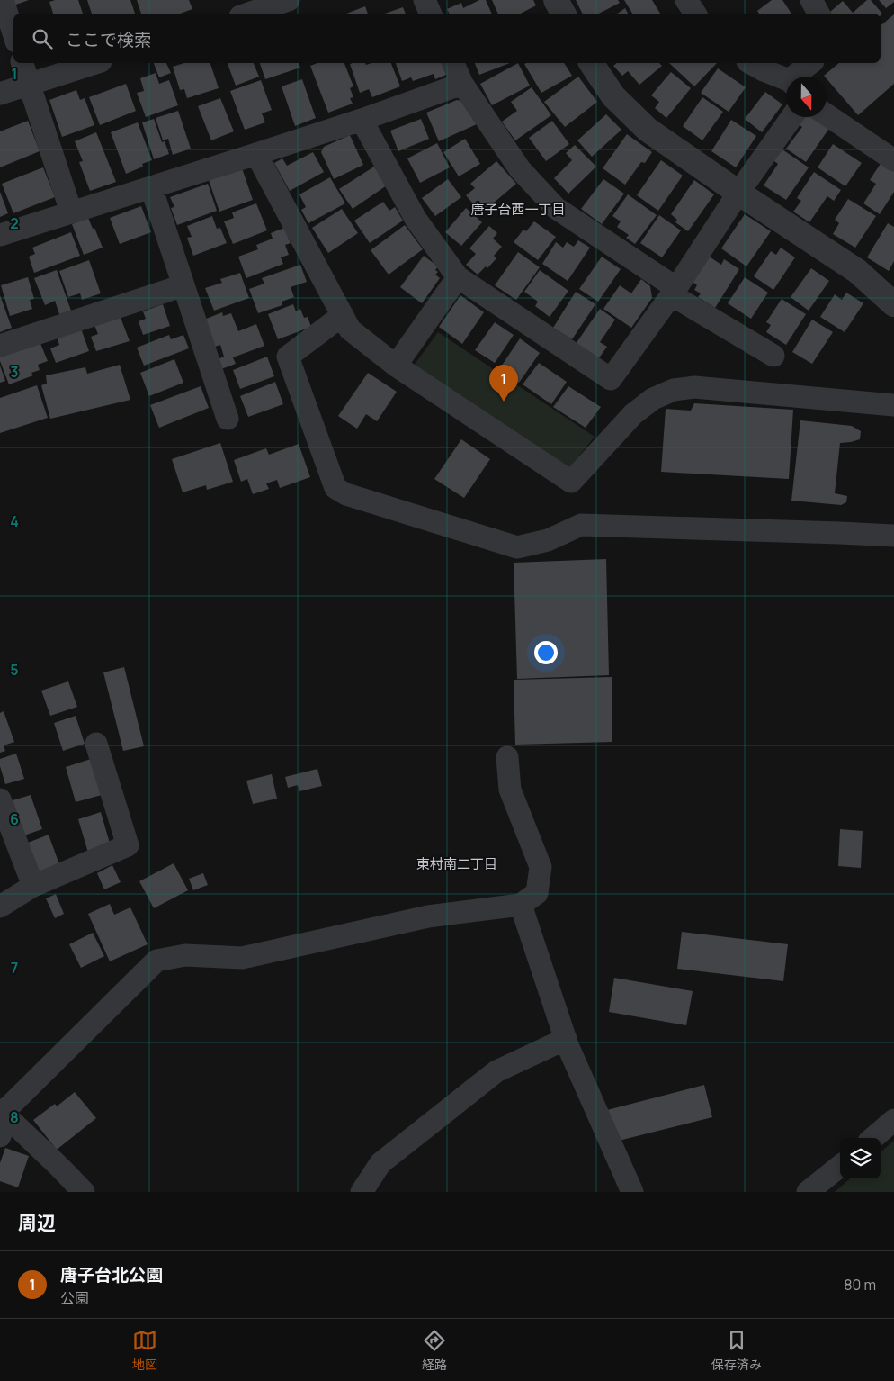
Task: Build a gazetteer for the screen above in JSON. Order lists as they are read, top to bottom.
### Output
{
  "districts": ["唐子台西一丁目", "東村南二丁目"],
  "north": "bottom",
  "page": {
    "search": "ここで検索",
    "pins": "1",
    "heading": "周辺",
    "list": [
      {
        "mark": "1",
        "name": "唐子台北公園",
        "note": "公園",
        "value": "80 m"
      }
    ],
    "nav": ["地図", "経路", "保存済み"]
  },
  "grid": {
    "rows": [
      "1",
      "2",
      "3",
      "4",
      "5",
      "6",
      "7",
      "8"
    ]
  }
}
